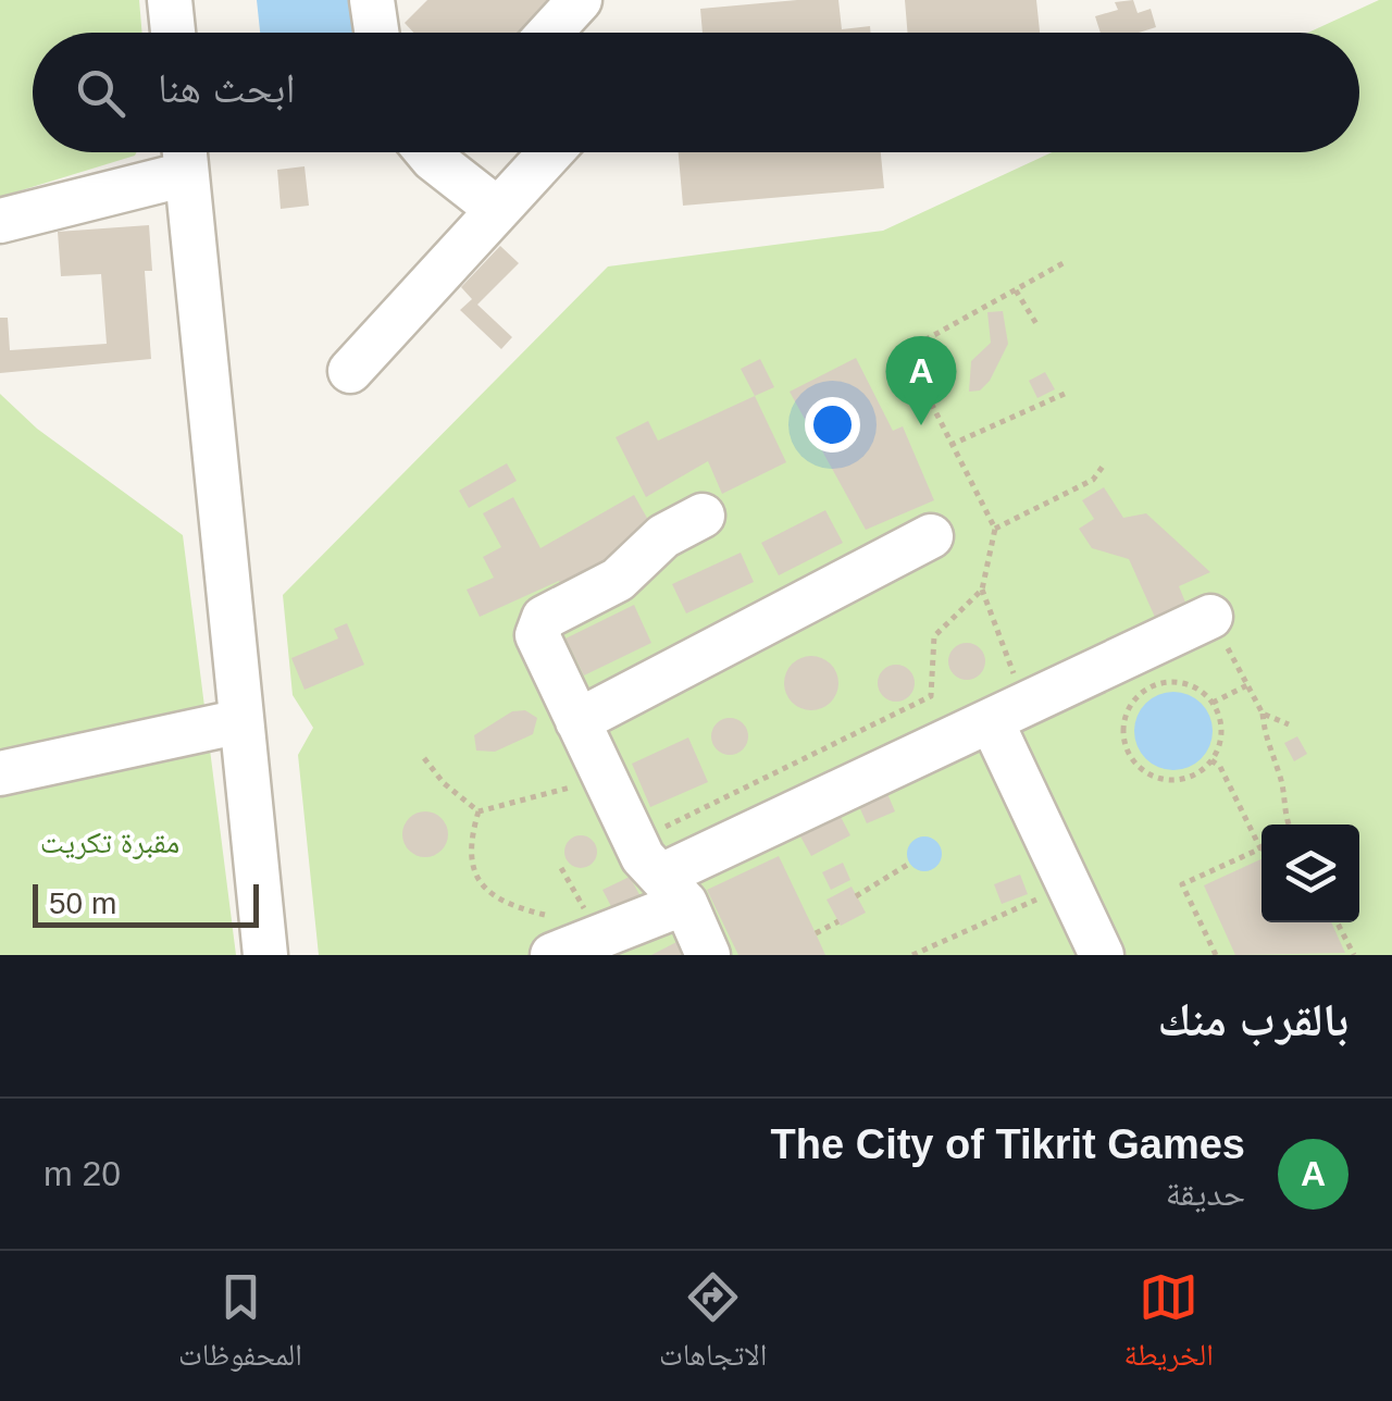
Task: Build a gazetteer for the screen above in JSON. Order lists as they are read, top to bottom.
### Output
{
  "parks": ["مقبرة تكريت"],
  "scale_bar": "50 m",
  "page": {
    "search": "ابحث هنا",
    "pins": "A",
    "scale": "50 m",
    "heading": "بالقرب منك",
    "list": [
      {
        "mark": "A",
        "name": "The City of Tikrit Games",
        "note": "حديقة",
        "value": "20 m"
      }
    ],
    "nav": ["الخريطة", "الاتجاهات", "المحفوظات"]
  }
}
